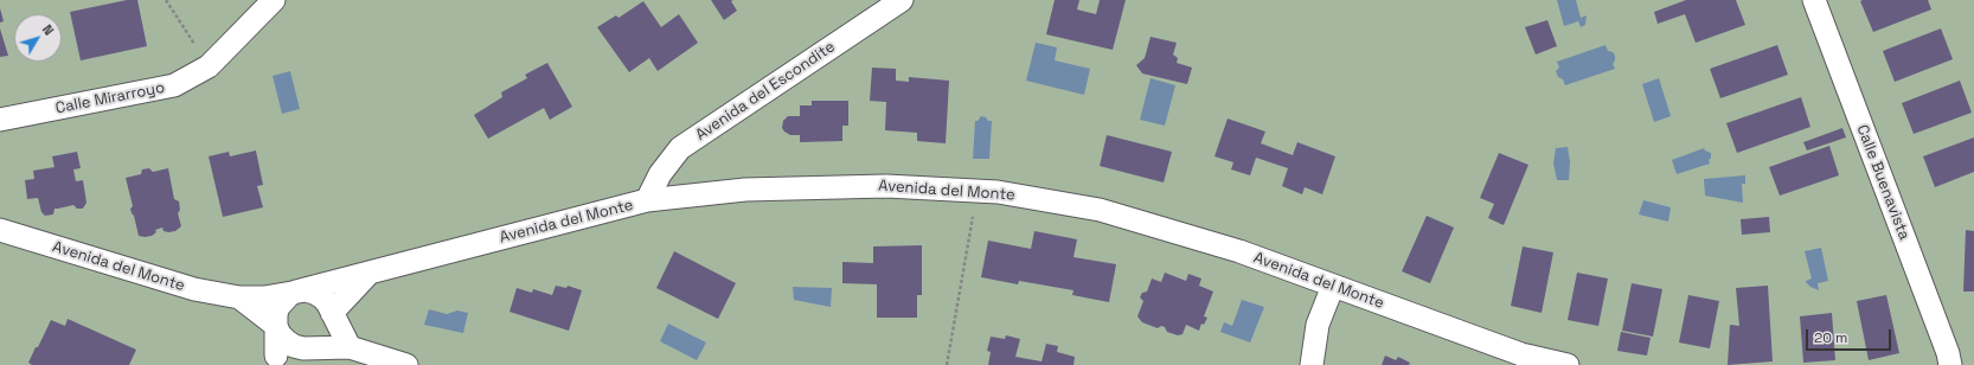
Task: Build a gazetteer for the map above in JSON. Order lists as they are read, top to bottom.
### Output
{
  "streets": {
    "street": [
      "Avenida del Escondite",
      "Calle Mirarroyo",
      "Calle Buenavista",
      "Avenida del Monte"
    ]
  },
  "crossings": [
    ["Avenida del Escondite", "Avenida del Monte"]
  ],
  "scale_bar": "20 m",
  "north": "top right"
}
